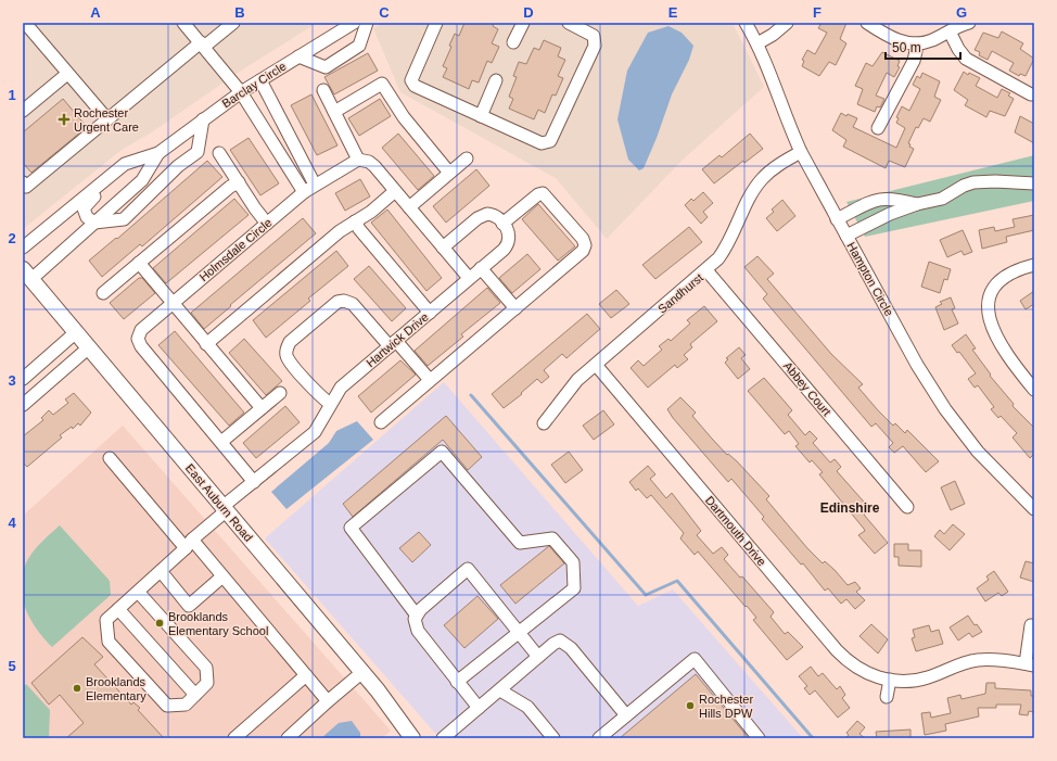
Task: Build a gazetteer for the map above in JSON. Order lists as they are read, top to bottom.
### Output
{
  "streets": {
    "main road": ["East Auburn Road"],
    "street": [
      "Barclay Circle",
      "Holmsdale Circle",
      "Hampton Circle",
      "Sandhurst",
      "Hartwick Drive",
      "Abbey Court",
      "Dartmouth Drive"
    ]
  },
  "crossings": [
    ["Barclay Circle", "East Auburn Road"],
    ["Holmsdale Circle", "Hartwick Drive"],
    ["Hampton Circle", "Sandhurst"],
    ["Sandhurst", "Abbey Court"],
    ["Sandhurst", "Dartmouth Drive"],
    ["Hartwick Drive", "East Auburn Road"]
  ],
  "districts": ["Edinshire"],
  "places": {
    "health": ["Rochester Urgent Care"],
    "other": ["Brooklands Elementary School", "Brooklands Elementary", "Rochester Hills DPW"]
  },
  "scale_bar": "50 m",
  "grid": {
    "columns": [
      "A",
      "B",
      "C",
      "D",
      "E",
      "F",
      "G"
    ],
    "rows": [
      "1",
      "2",
      "3",
      "4",
      "5"
    ]
  }
}
